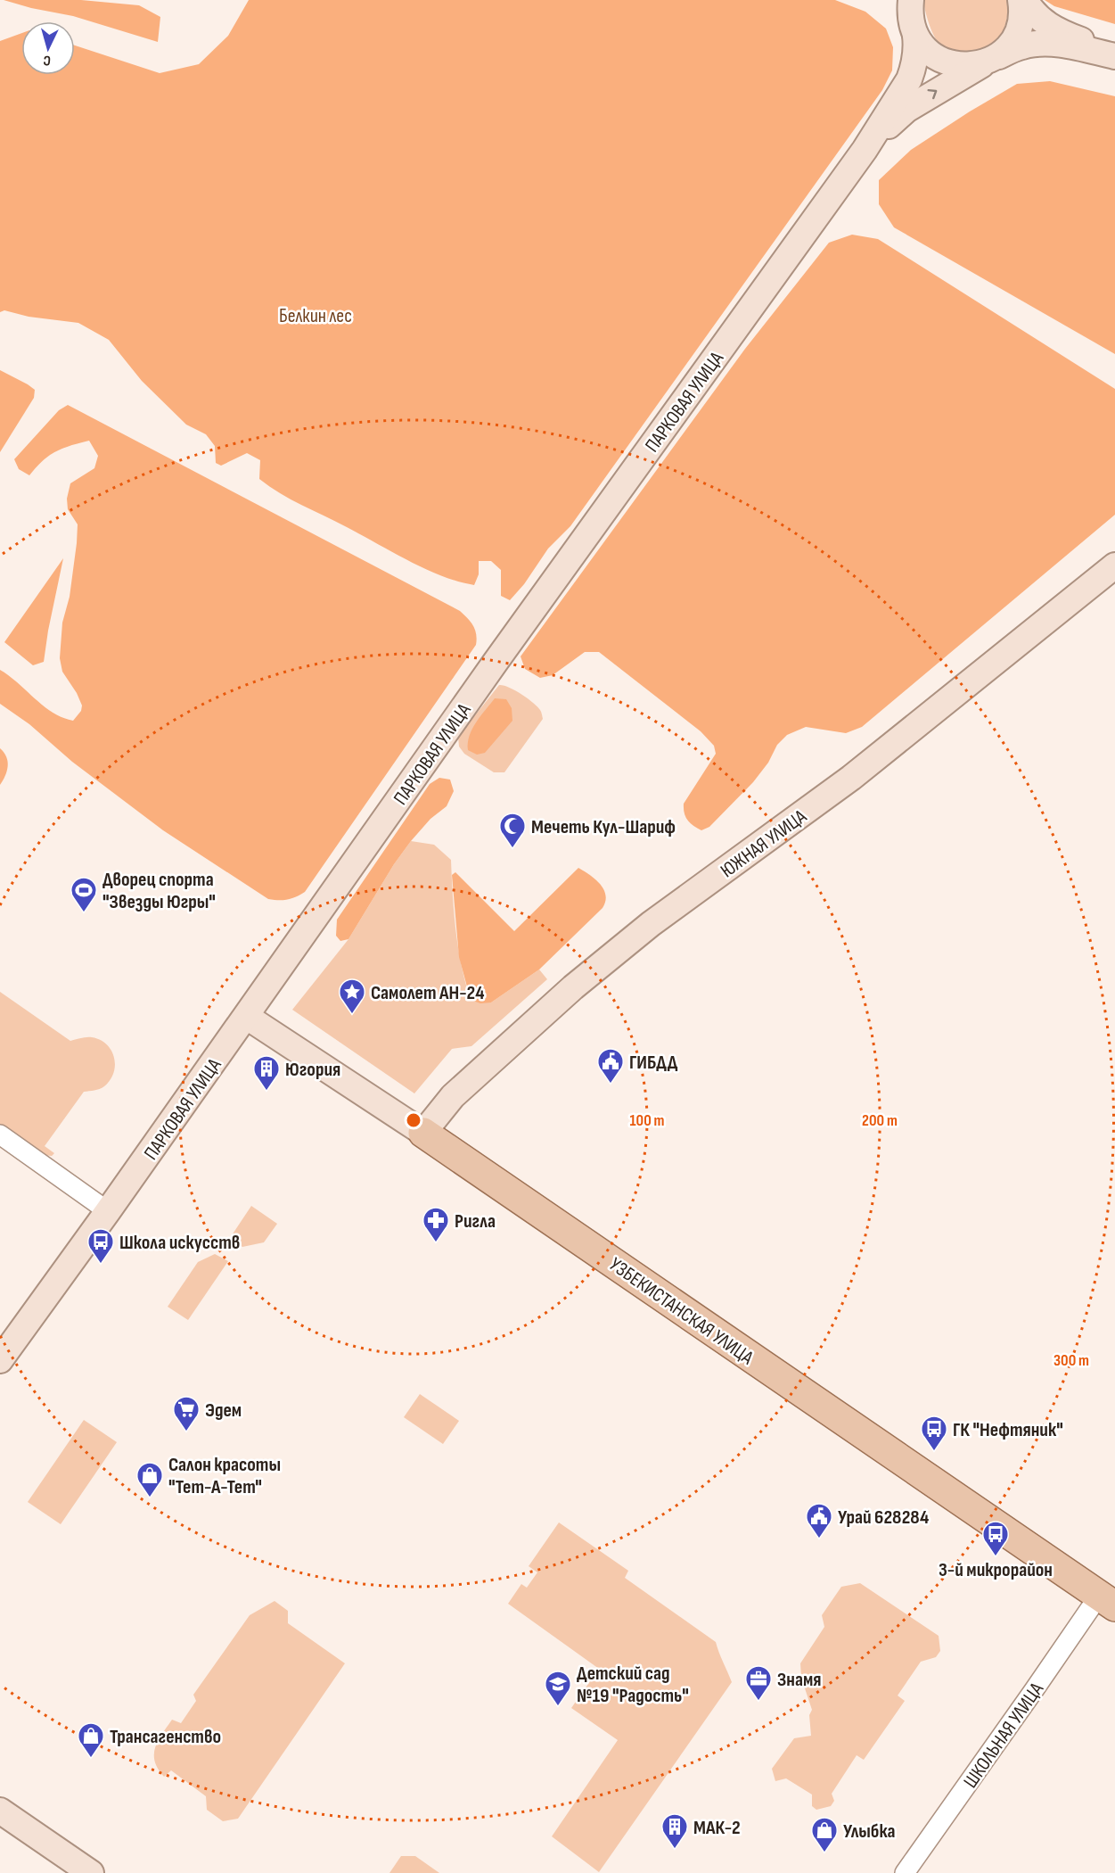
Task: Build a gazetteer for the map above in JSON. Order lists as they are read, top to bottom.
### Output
{
  "streets": {
    "main road": ["ПАРКОВАЯ УЛИЦА", "ЮЖНАЯ УЛИЦА", "УЗБЕКИСТАНСКАЯ УЛИЦА"],
    "street": ["ШКОЛЬНАЯ УЛИЦА"]
  },
  "crossings": [
    ["ПАРКОВАЯ УЛИЦА", "УЗБЕКИСТАНСКАЯ УЛИЦА"],
    ["ЮЖНАЯ УЛИЦА", "УЗБЕКИСТАНСКАЯ УЛИЦА"],
    ["УЗБЕКИСТАНСКАЯ УЛИЦА", "ШКОЛЬНАЯ УЛИЦА"]
  ],
  "parks": ["Белкин лес"],
  "places": {
    "mosque": ["Мечеть Кул-Шариф"],
    "sports": ["Дворец спорта \"Звезды Югры\""],
    "place": ["Самолет АН-24"],
    "public building": ["ГИБДД", "Урай 628284"],
    "building": ["Югория", "МАК-2"],
    "pharmacy": ["Ригла"],
    "bus stop": ["Школа искусств", "ГК \"Нефтяник\"", "3-й микрорайон"],
    "supermarket": ["Эдем"],
    "shop": ["Салон красоты \"Тет-А-Тет\"", "Трансагенство", "Улыбка"],
    "office": ["Знамя"],
    "school or university": ["Детский сад №19 \"Радость\""]
  },
  "north": "bottom",
  "rings": ["100 m", "200 m", "300 m"]
}
